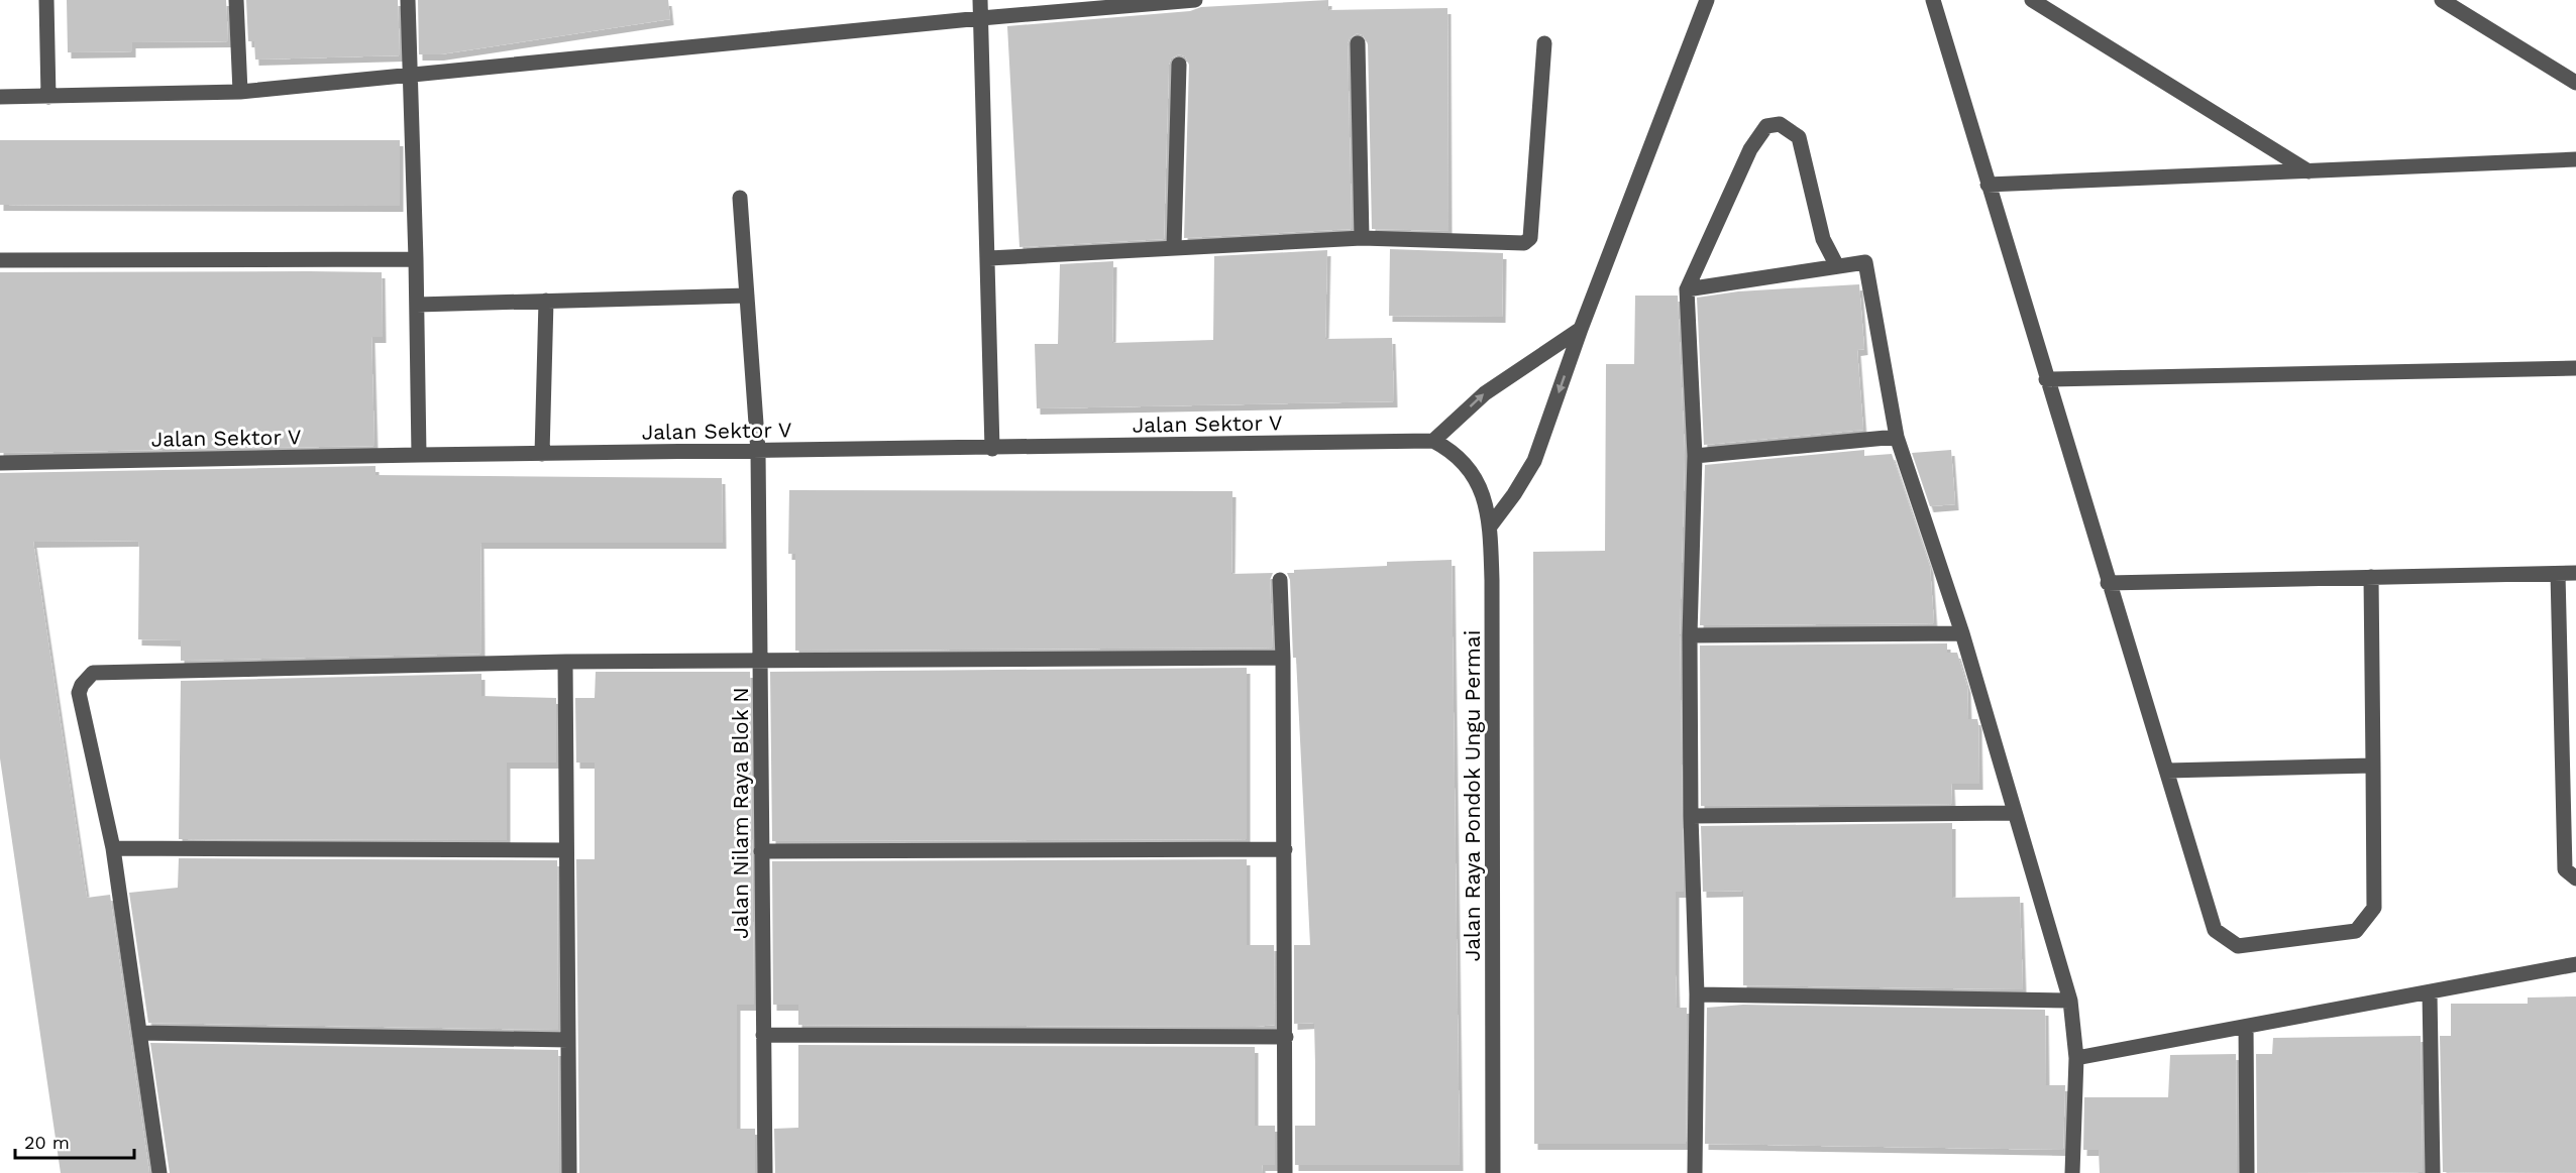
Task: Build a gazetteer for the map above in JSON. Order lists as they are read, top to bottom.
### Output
{
  "streets": {
    "street": ["Jalan Sektor V", "Jalan Raya Pondok Ungu Permai", "Jalan Nilam Raya Blok N"]
  },
  "crossings": [
    ["Jalan Sektor V", "Jalan Raya Pondok Ungu Permai"],
    ["Jalan Sektor V", "Jalan Nilam Raya Blok N"]
  ],
  "scale_bar": "20 m"
}
